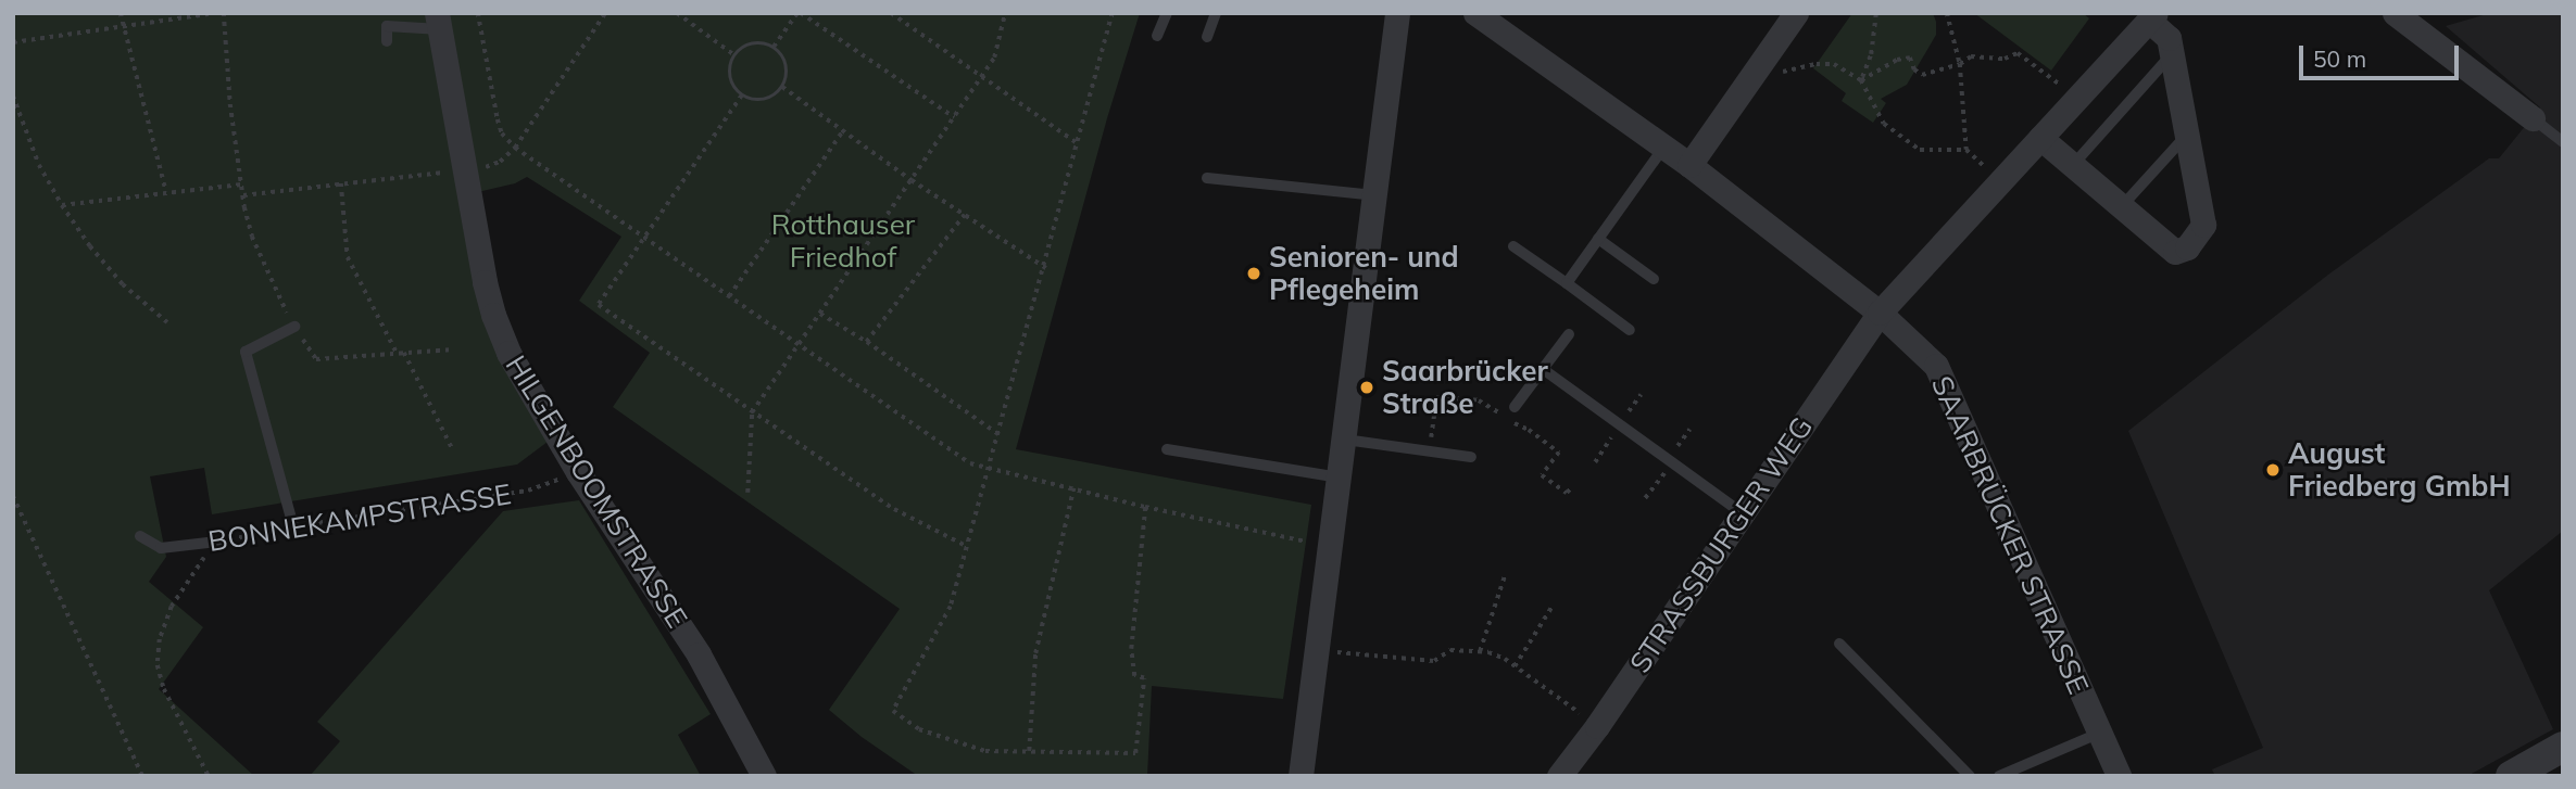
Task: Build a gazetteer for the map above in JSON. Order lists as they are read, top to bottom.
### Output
{
  "streets": {
    "street": ["HILGENBOOMSTRASSE", "SAARBRÜCKER STRASSE", "STRASSBURGER WEG"],
    "lane": ["BONNEKAMPSTRASSE"]
  },
  "crossings": [
    ["HILGENBOOMSTRASSE", "BONNEKAMPSTRASSE"],
    ["SAARBRÜCKER STRASSE", "STRASSBURGER WEG"]
  ],
  "parks": ["Rotthauser Friedhof"],
  "places": ["Senioren- und Pflegeheim", "Saarbrücker Straße", "August Friedberg GmbH"],
  "scale_bar": "50 m"
}
